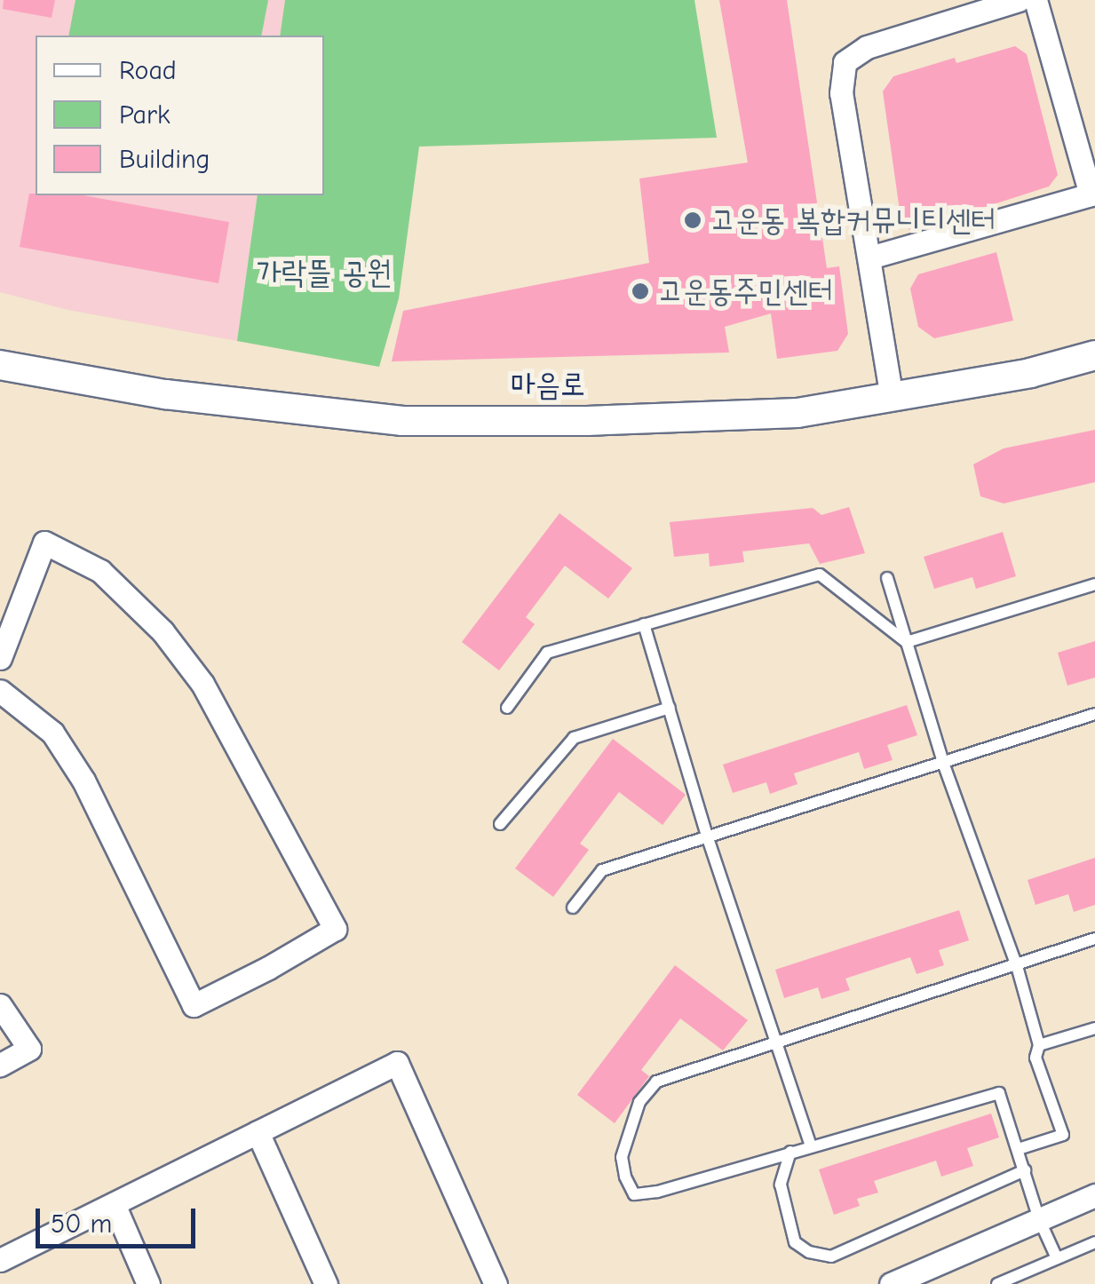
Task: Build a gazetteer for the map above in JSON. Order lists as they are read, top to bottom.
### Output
{
  "streets": {
    "street": ["마음로"]
  },
  "parks": ["가락뜰 공원"],
  "places": ["고운동 복합커뮤니티센터", "고운동주민센터"],
  "legend": ["Road", "Park", "Building"],
  "scale_bar": "50 m"
}
